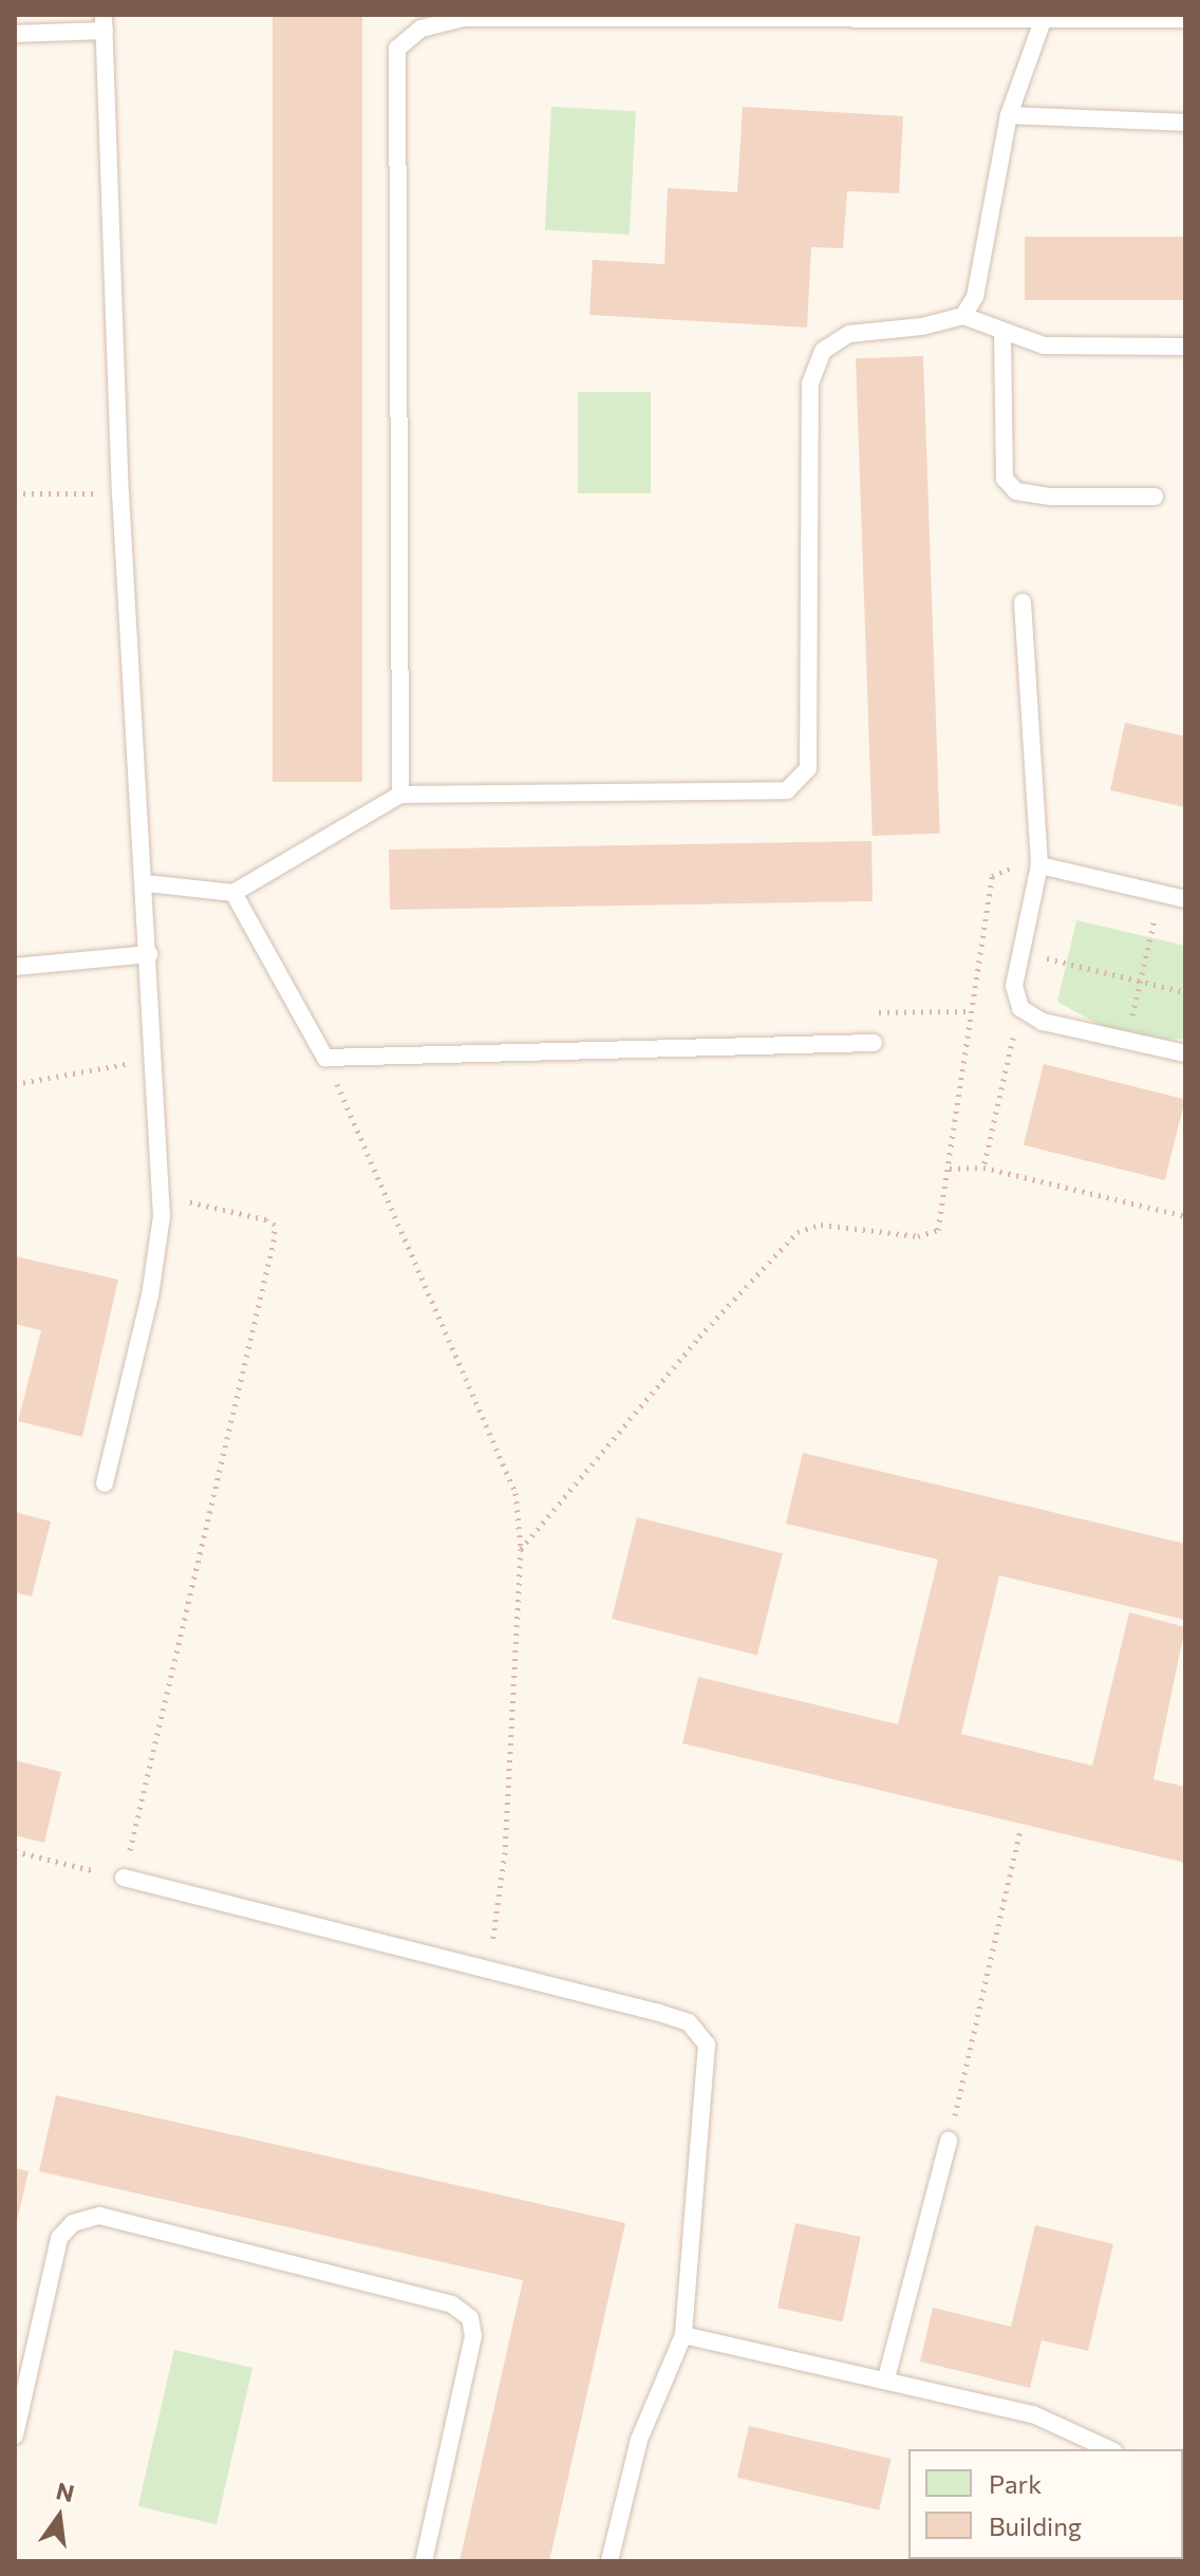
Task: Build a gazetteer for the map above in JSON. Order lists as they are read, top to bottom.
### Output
{
  "legend": ["Park", "Building"],
  "north": "top"
}
